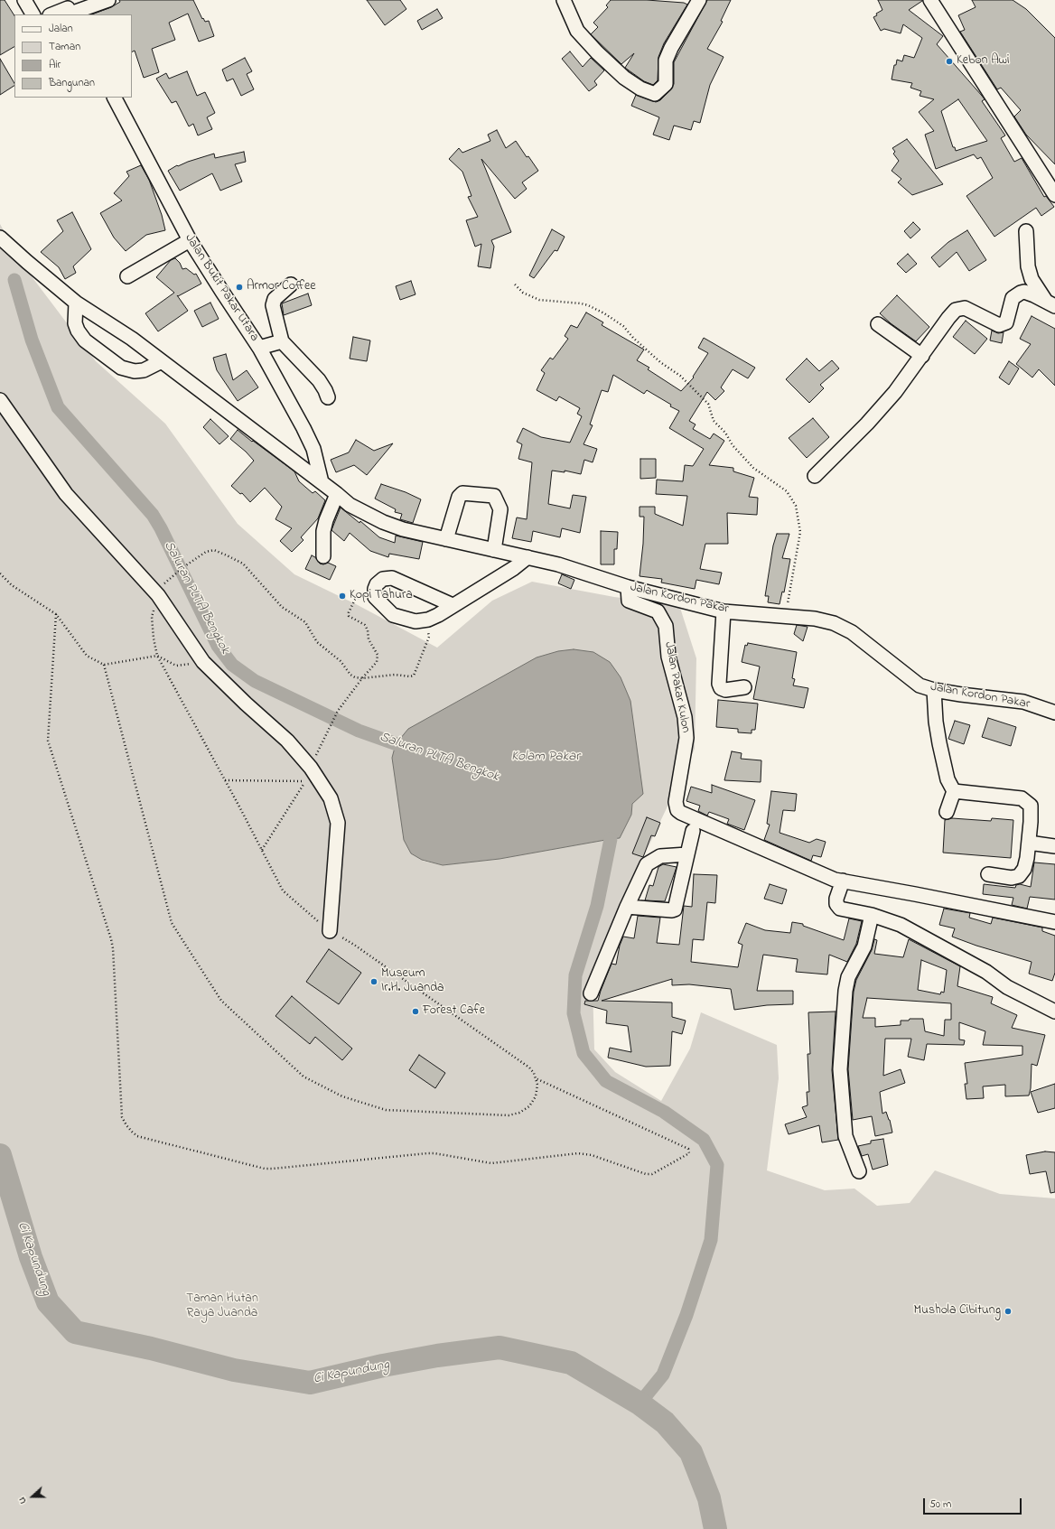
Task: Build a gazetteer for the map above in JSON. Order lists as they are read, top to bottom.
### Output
{
  "streets": {
    "street": ["Jalan Bukit Pakar Utara", "Jalan Kordon Pakar", "Jalan Pakar Kulon"]
  },
  "crossings": [
    ["Jalan Bukit Pakar Utara", "Jalan Kordon Pakar"],
    ["Jalan Kordon Pakar", "Jalan Pakar Kulon"]
  ],
  "water": ["Saluran PLTA Bengkok", "Kolam Pakar", "Ci Kapundung"],
  "parks": ["Taman Hutan Raya Juanda"],
  "places": [
    "Kebon Awi",
    "Armor Coffee",
    "Kopi Tahura",
    "Museum Ir.H. Juanda",
    "Forest Cafe",
    "Mushola Cibitung"
  ],
  "legend": [
    "Jalan",
    "Taman",
    "Air",
    "Bangunan"
  ],
  "scale_bar": "50 m",
  "north": "left"
}
